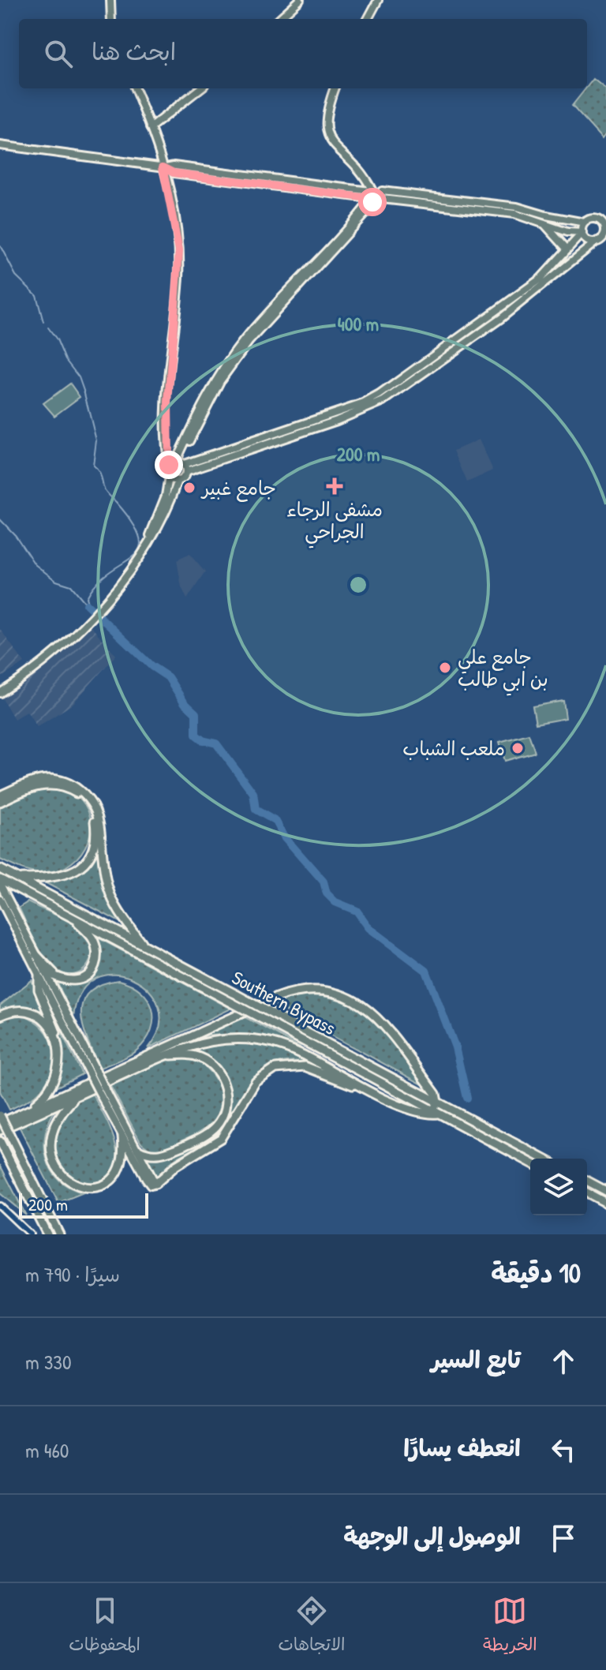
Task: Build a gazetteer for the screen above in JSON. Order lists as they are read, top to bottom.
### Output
{
  "streets": {
    "highway": ["Southern Bypass"]
  },
  "places": {
    "health": ["مشفى الرجاء الجراحي"],
    "other": ["جامع غبير", "جامع علي بن ابي طالب", "ملعب الشباب"]
  },
  "scale_bar": "200 m",
  "page": {
    "search": "ابحث هنا",
    "scale": "200 m",
    "heading": ["10 دقيقة", "سيرًا · 790 m"],
    "list": [
      ["تابع السير", "330 m"],
      ["انعطف يسارًا", "460 m"],
      "الوصول إلى الوجهة"
    ],
    "nav": ["الخريطة", "الاتجاهات", "المحفوظات"]
  },
  "rings": ["400 m", "200 m"]
}
